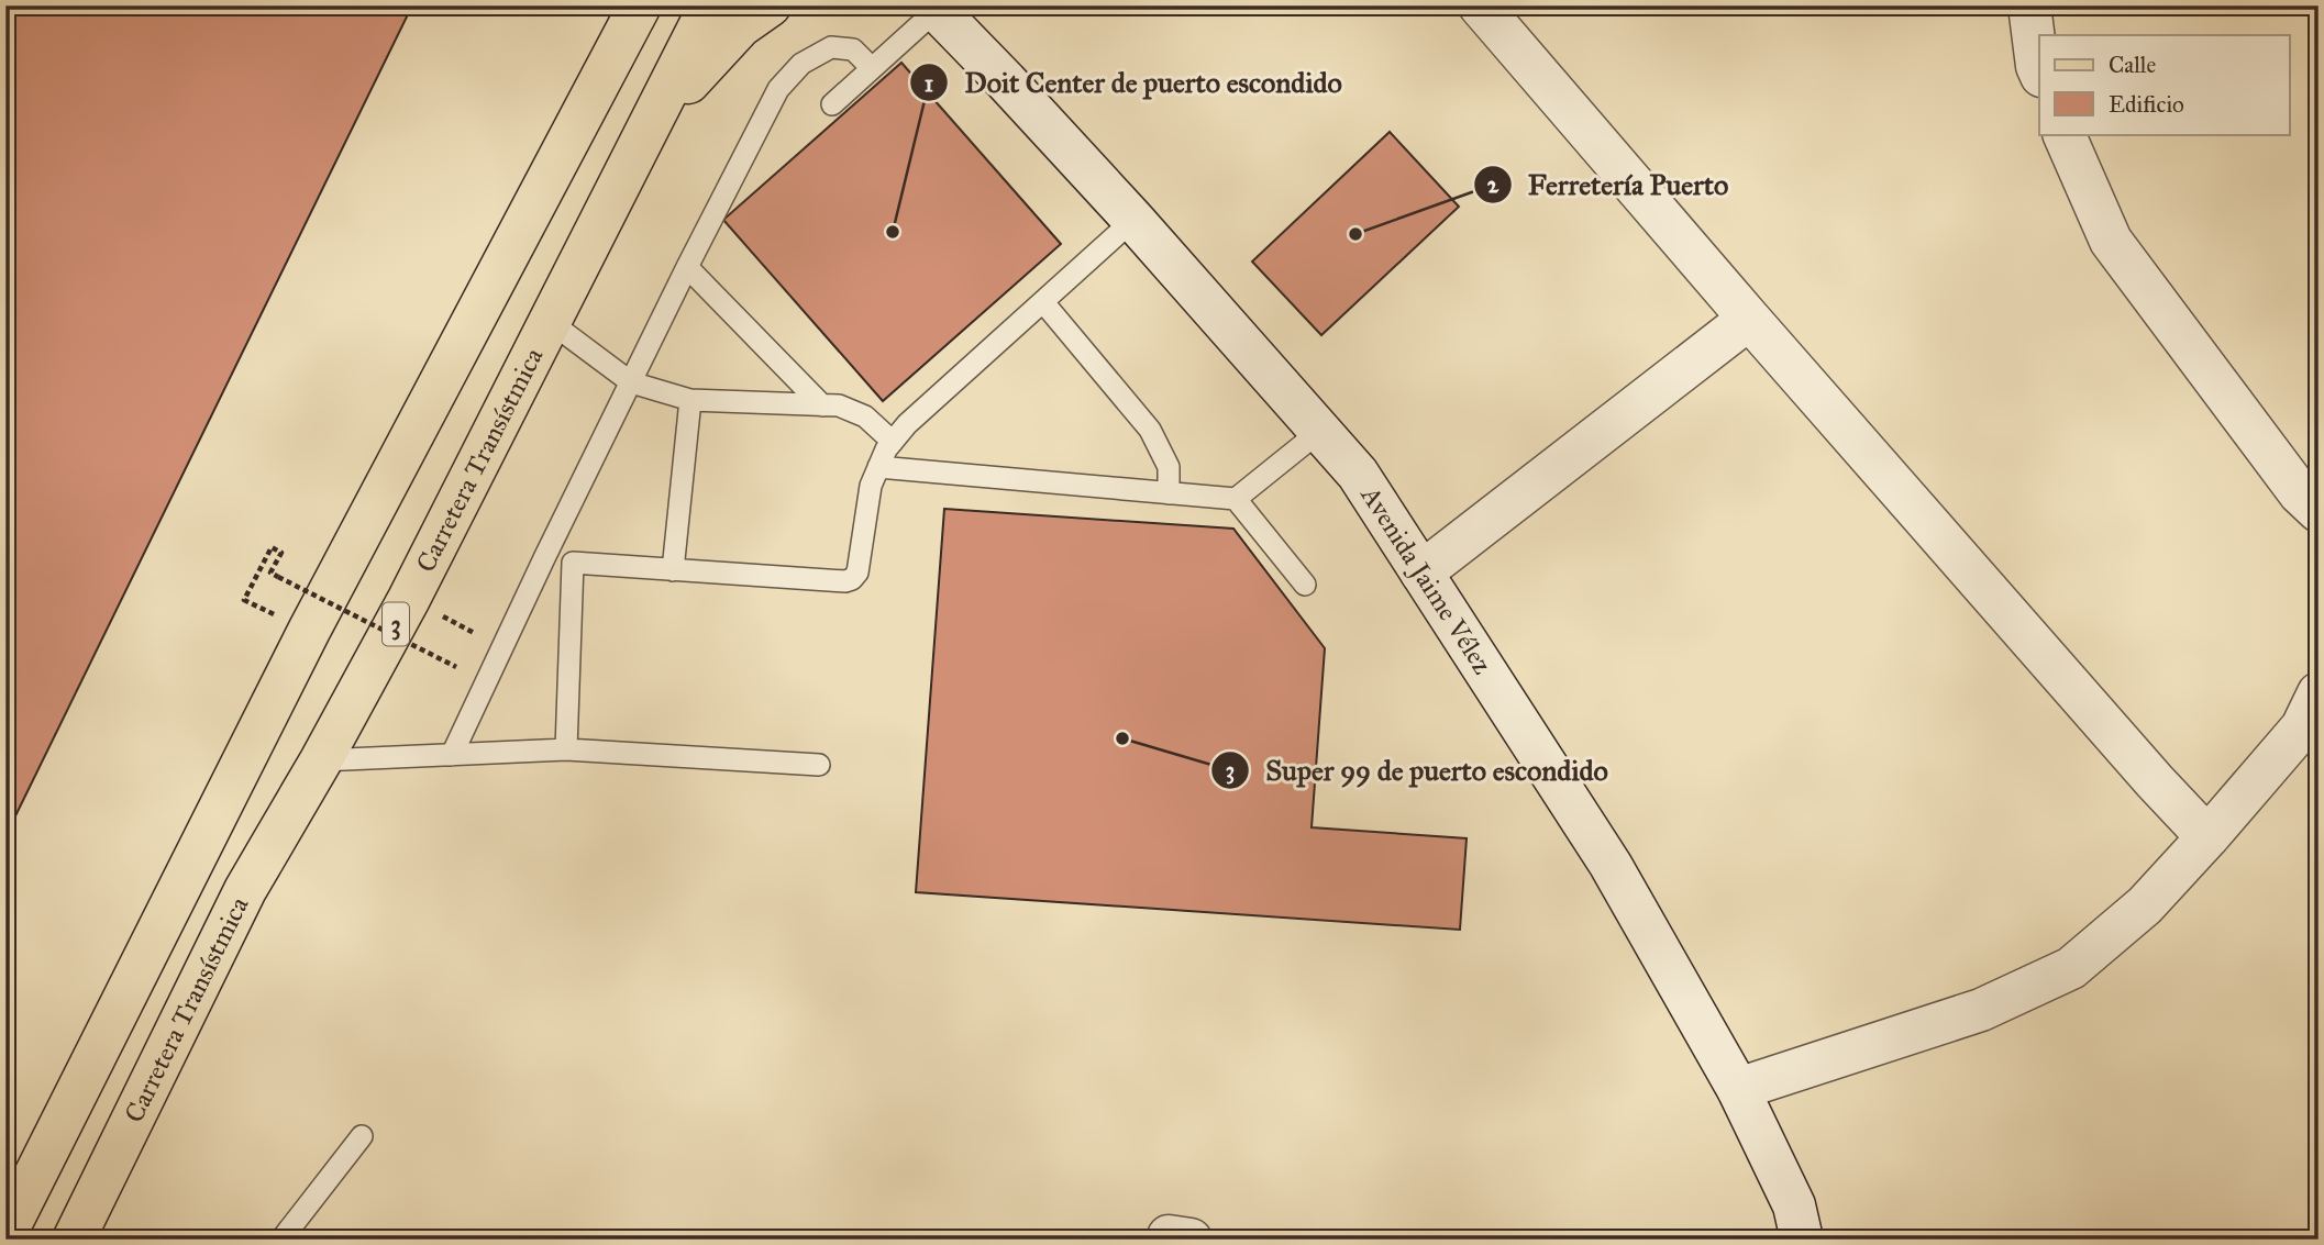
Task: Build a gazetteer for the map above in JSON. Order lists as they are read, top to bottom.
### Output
{
  "streets": {
    "main road": ["Carretera Transístmica", "3"],
    "street": ["Avenida Jaime Vélez"]
  },
  "places": ["Doit Center de puerto escondido", "Ferretería Puerto", "Super 99 de puerto escondido"],
  "legend": ["Calle", "Edificio"]
}
